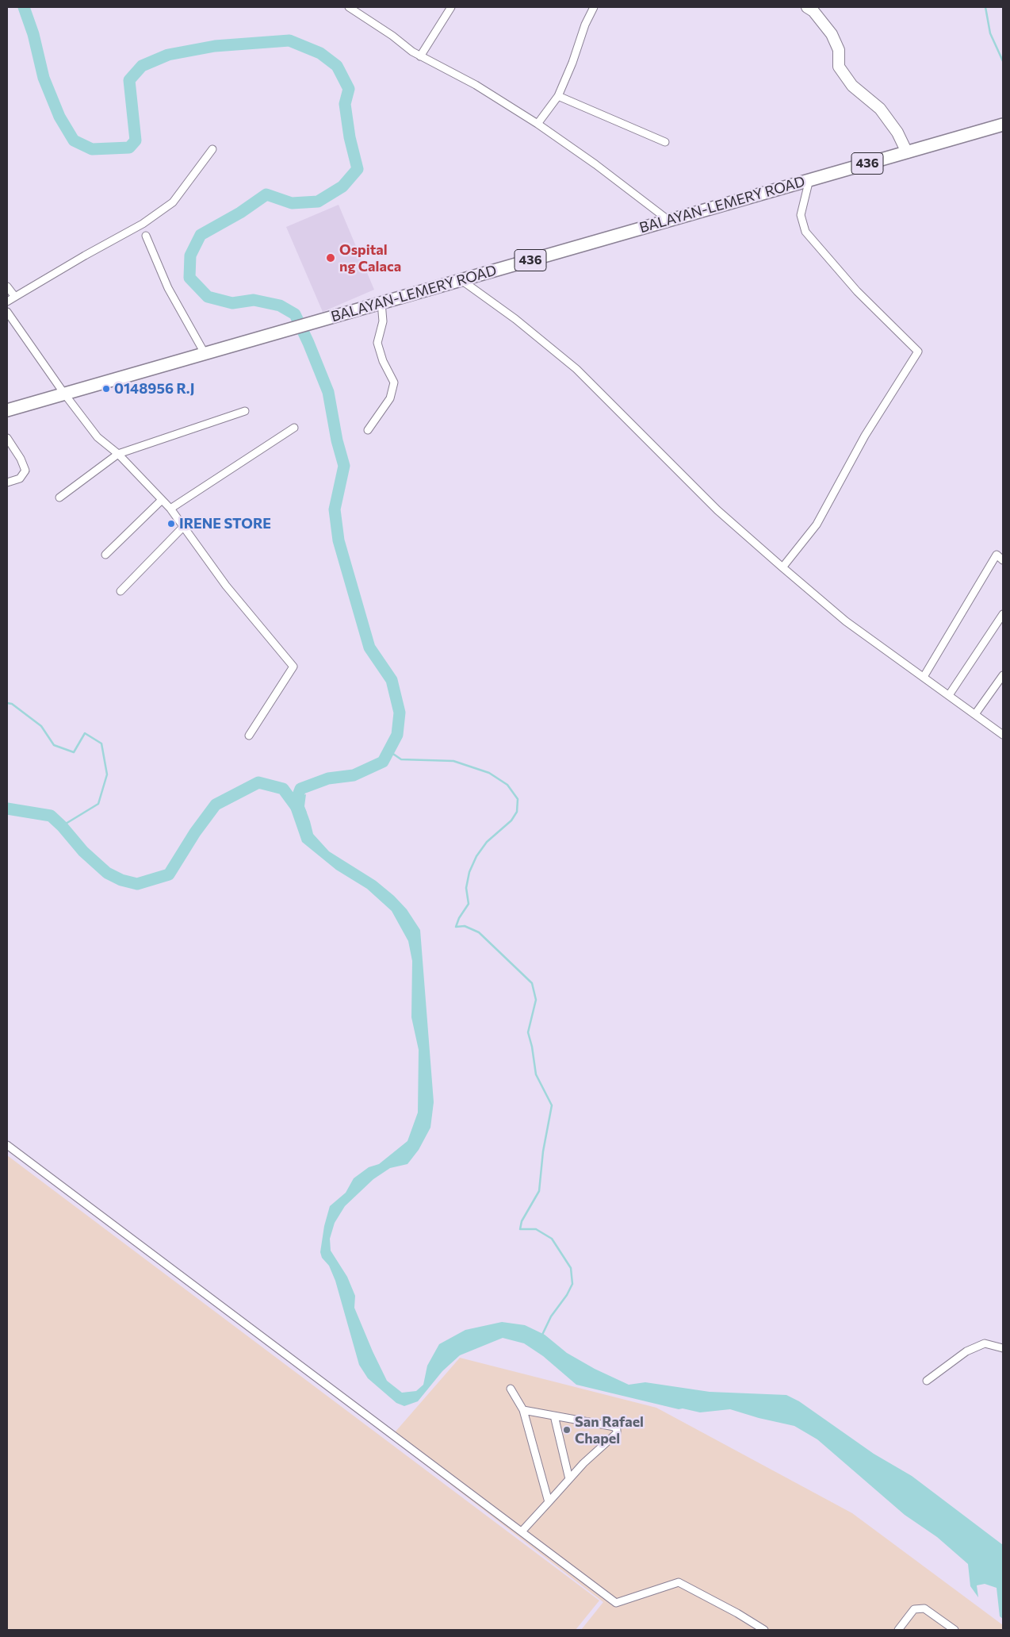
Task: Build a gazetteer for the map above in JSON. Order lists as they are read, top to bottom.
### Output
{
  "streets": {
    "main road": ["436", "BALAYAN-LEMERY ROAD"]
  },
  "places": [
    "Ospital ng Calaca",
    "0148956 R.J",
    "IRENE STORE",
    "San Rafael Chapel"
  ]
}
